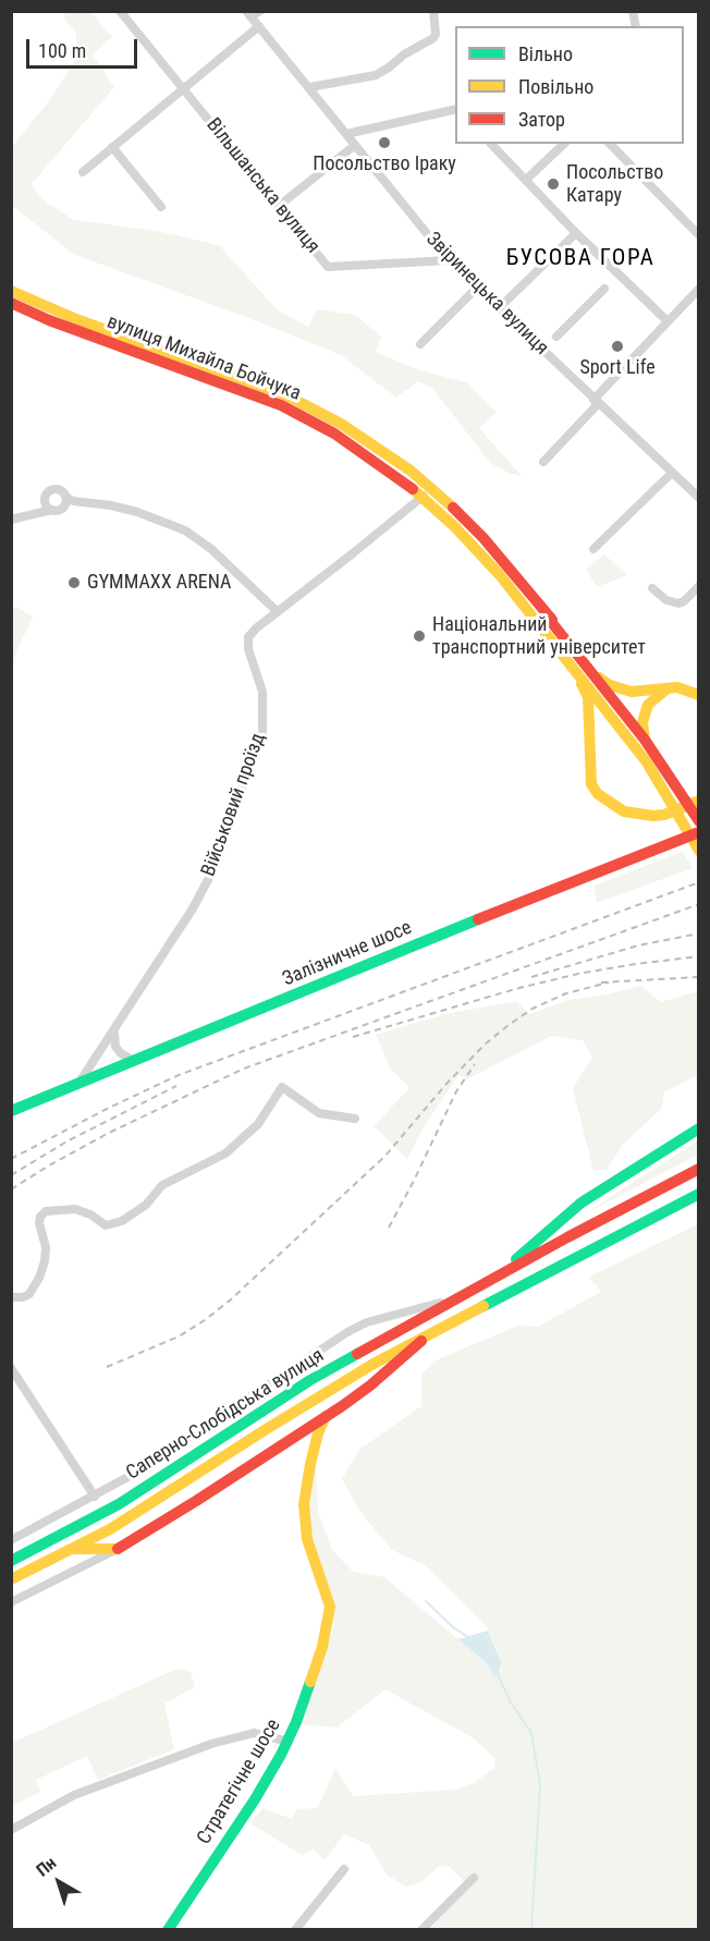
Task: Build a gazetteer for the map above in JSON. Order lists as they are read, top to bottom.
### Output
{
  "streets": {
    "main road": [
      "вулиця Михайла Бойчука",
      "Залізничне шосе",
      "Саперно-Слобідська вулиця",
      "Стратегічне шосе"
    ],
    "street": ["Вільшанська вулиця", "Звіринецька вулиця", "Військовий проїзд"]
  },
  "crossings": [
    ["Вільшанська вулиця", "Звіринецька вулиця"],
    ["вулиця Михайла Бойчука", "Військовий проїзд"],
    ["Військовий проїзд", "Залізничне шосе"],
    ["Саперно-Слобідська вулиця", "Стратегічне шосе"]
  ],
  "districts": ["БУСОВА ГОРА"],
  "places": [
    "Посольство Іраку",
    "Посольство Катару",
    "Sport Life",
    "GYMMAXX ARENA",
    "Національний транспортний університет"
  ],
  "legend": ["Вільно", "Повільно", "Затор"],
  "scale_bar": "100 m",
  "north": "top left"
}
